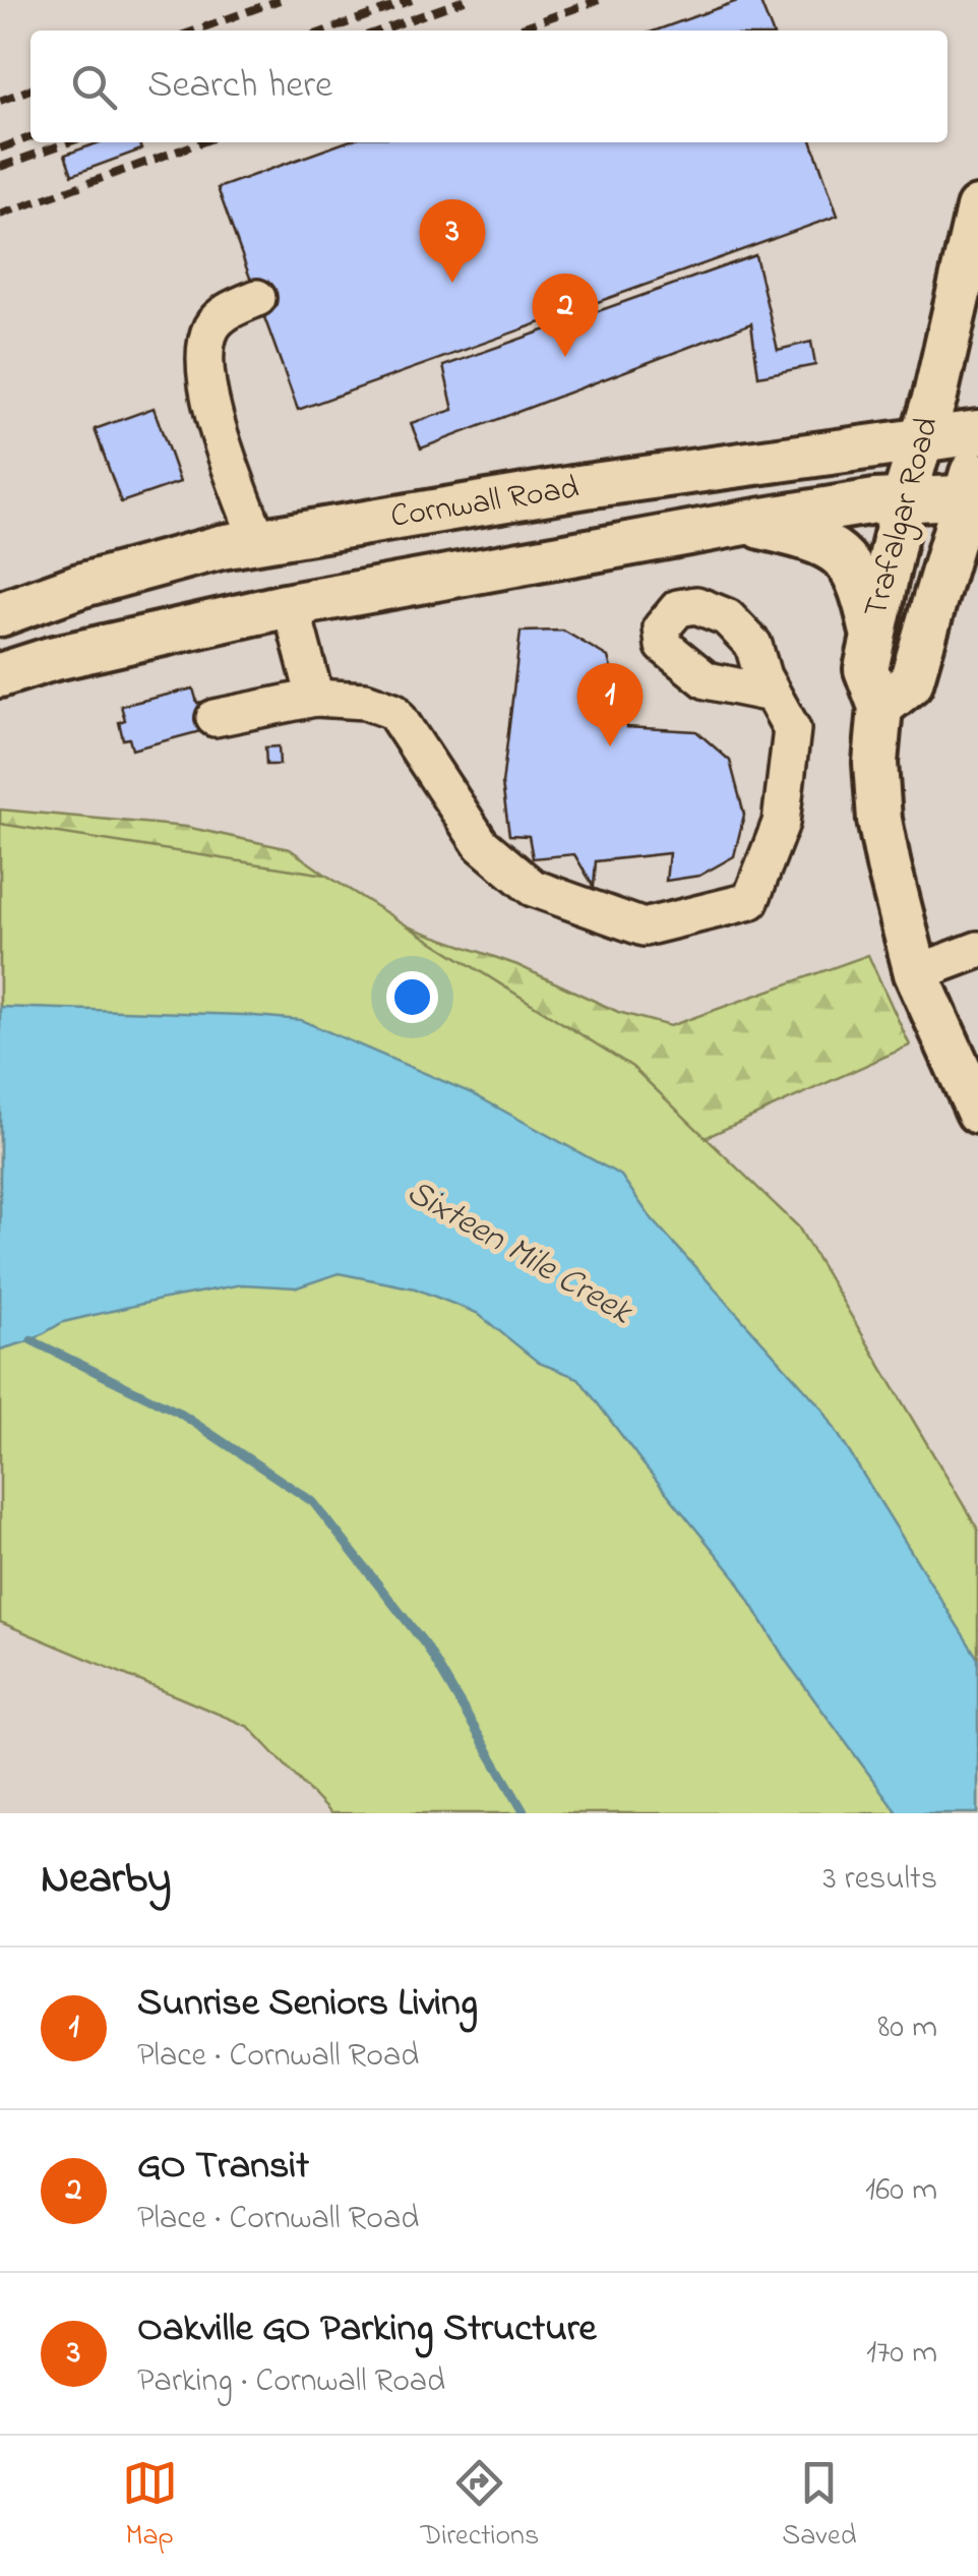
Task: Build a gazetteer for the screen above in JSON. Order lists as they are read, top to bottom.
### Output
{
  "streets": {
    "main road": ["Cornwall Road", "Trafalgar Road"]
  },
  "crossings": [
    ["Cornwall Road", "Trafalgar Road"]
  ],
  "water": ["Sixteen Mile Creek"],
  "page": {
    "search": "Search here",
    "pins": ["3", "2", "1"],
    "heading": ["Nearby", "3 results"],
    "list": [
      {
        "mark": "1",
        "name": "Sunrise Seniors Living",
        "note": "Place · Cornwall Road",
        "value": "80 m"
      },
      {
        "mark": "2",
        "name": "GO Transit",
        "note": "Place · Cornwall Road",
        "value": "160 m"
      },
      {
        "mark": "3",
        "name": "Oakville GO Parking Structure",
        "note": "Parking · Cornwall Road",
        "value": "170 m"
      }
    ],
    "nav": ["Map", "Directions", "Saved"]
  }
}
